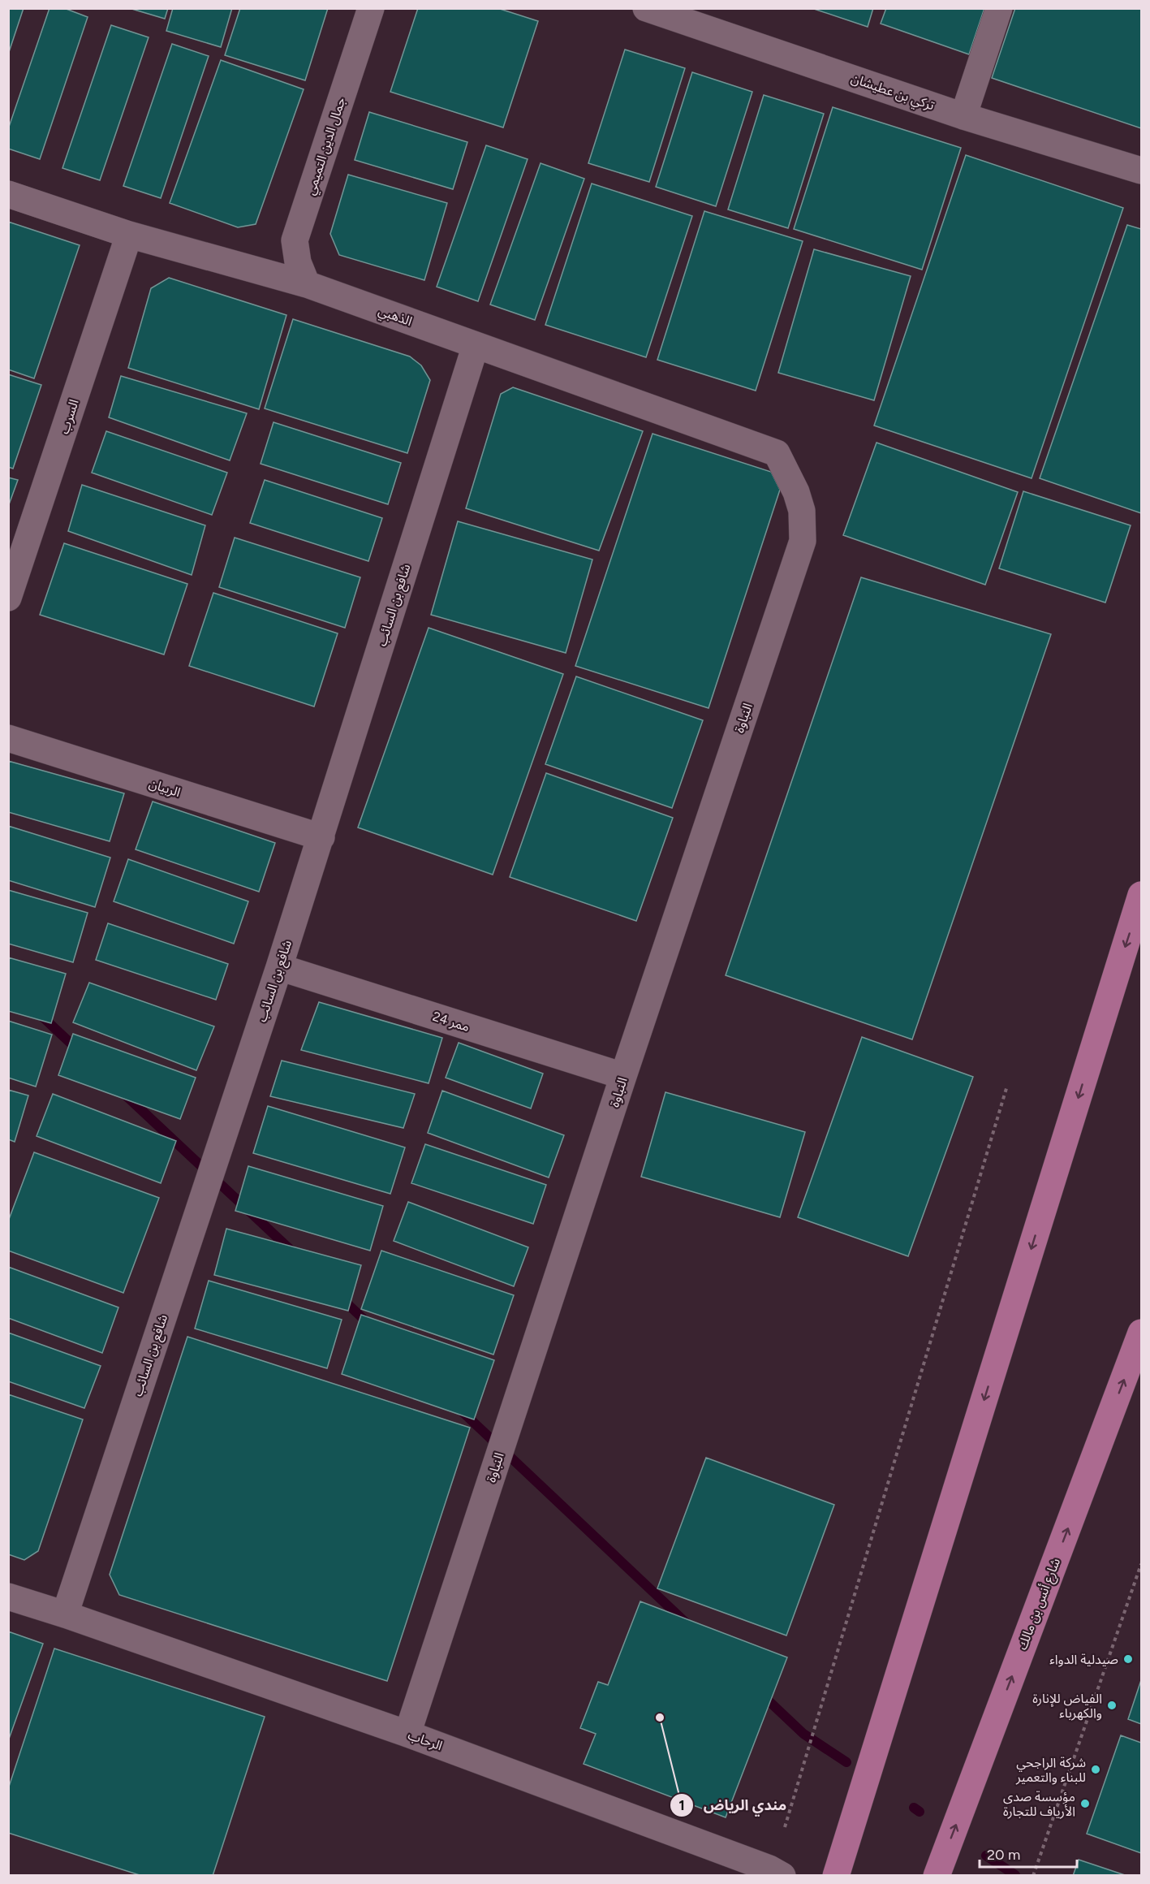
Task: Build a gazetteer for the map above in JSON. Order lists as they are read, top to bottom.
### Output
{
  "streets": {
    "main road": ["شارع أنس بن مالك"],
    "street": [
      "تركي بن عطيشان",
      "جمال الدين التميمي",
      "الذهبي",
      "السرب",
      "شافع بن السائب",
      "النباوة",
      "الربيان",
      "ممر 24",
      "الرحاب"
    ]
  },
  "crossings": [
    ["جمال الدين التميمي", "الذهبي"],
    ["الذهبي", "السرب"],
    ["الذهبي", "شافع بن السائب"],
    ["الذهبي", "النباوة"],
    ["شافع بن السائب", "الربيان"],
    ["شافع بن السائب", "ممر 24"],
    ["شافع بن السائب", "الرحاب"],
    ["النباوة", "ممر 24"],
    ["النباوة", "الرحاب"]
  ],
  "places": [
    "صيدلية الدواء",
    "الفياض للإنارة والكهرباء",
    "مندي الرياض",
    "شركة الراجحي للبناء والتعمير",
    "مؤسسة صدى الأرياف للتجارة"
  ],
  "scale_bar": "20 m"
}
